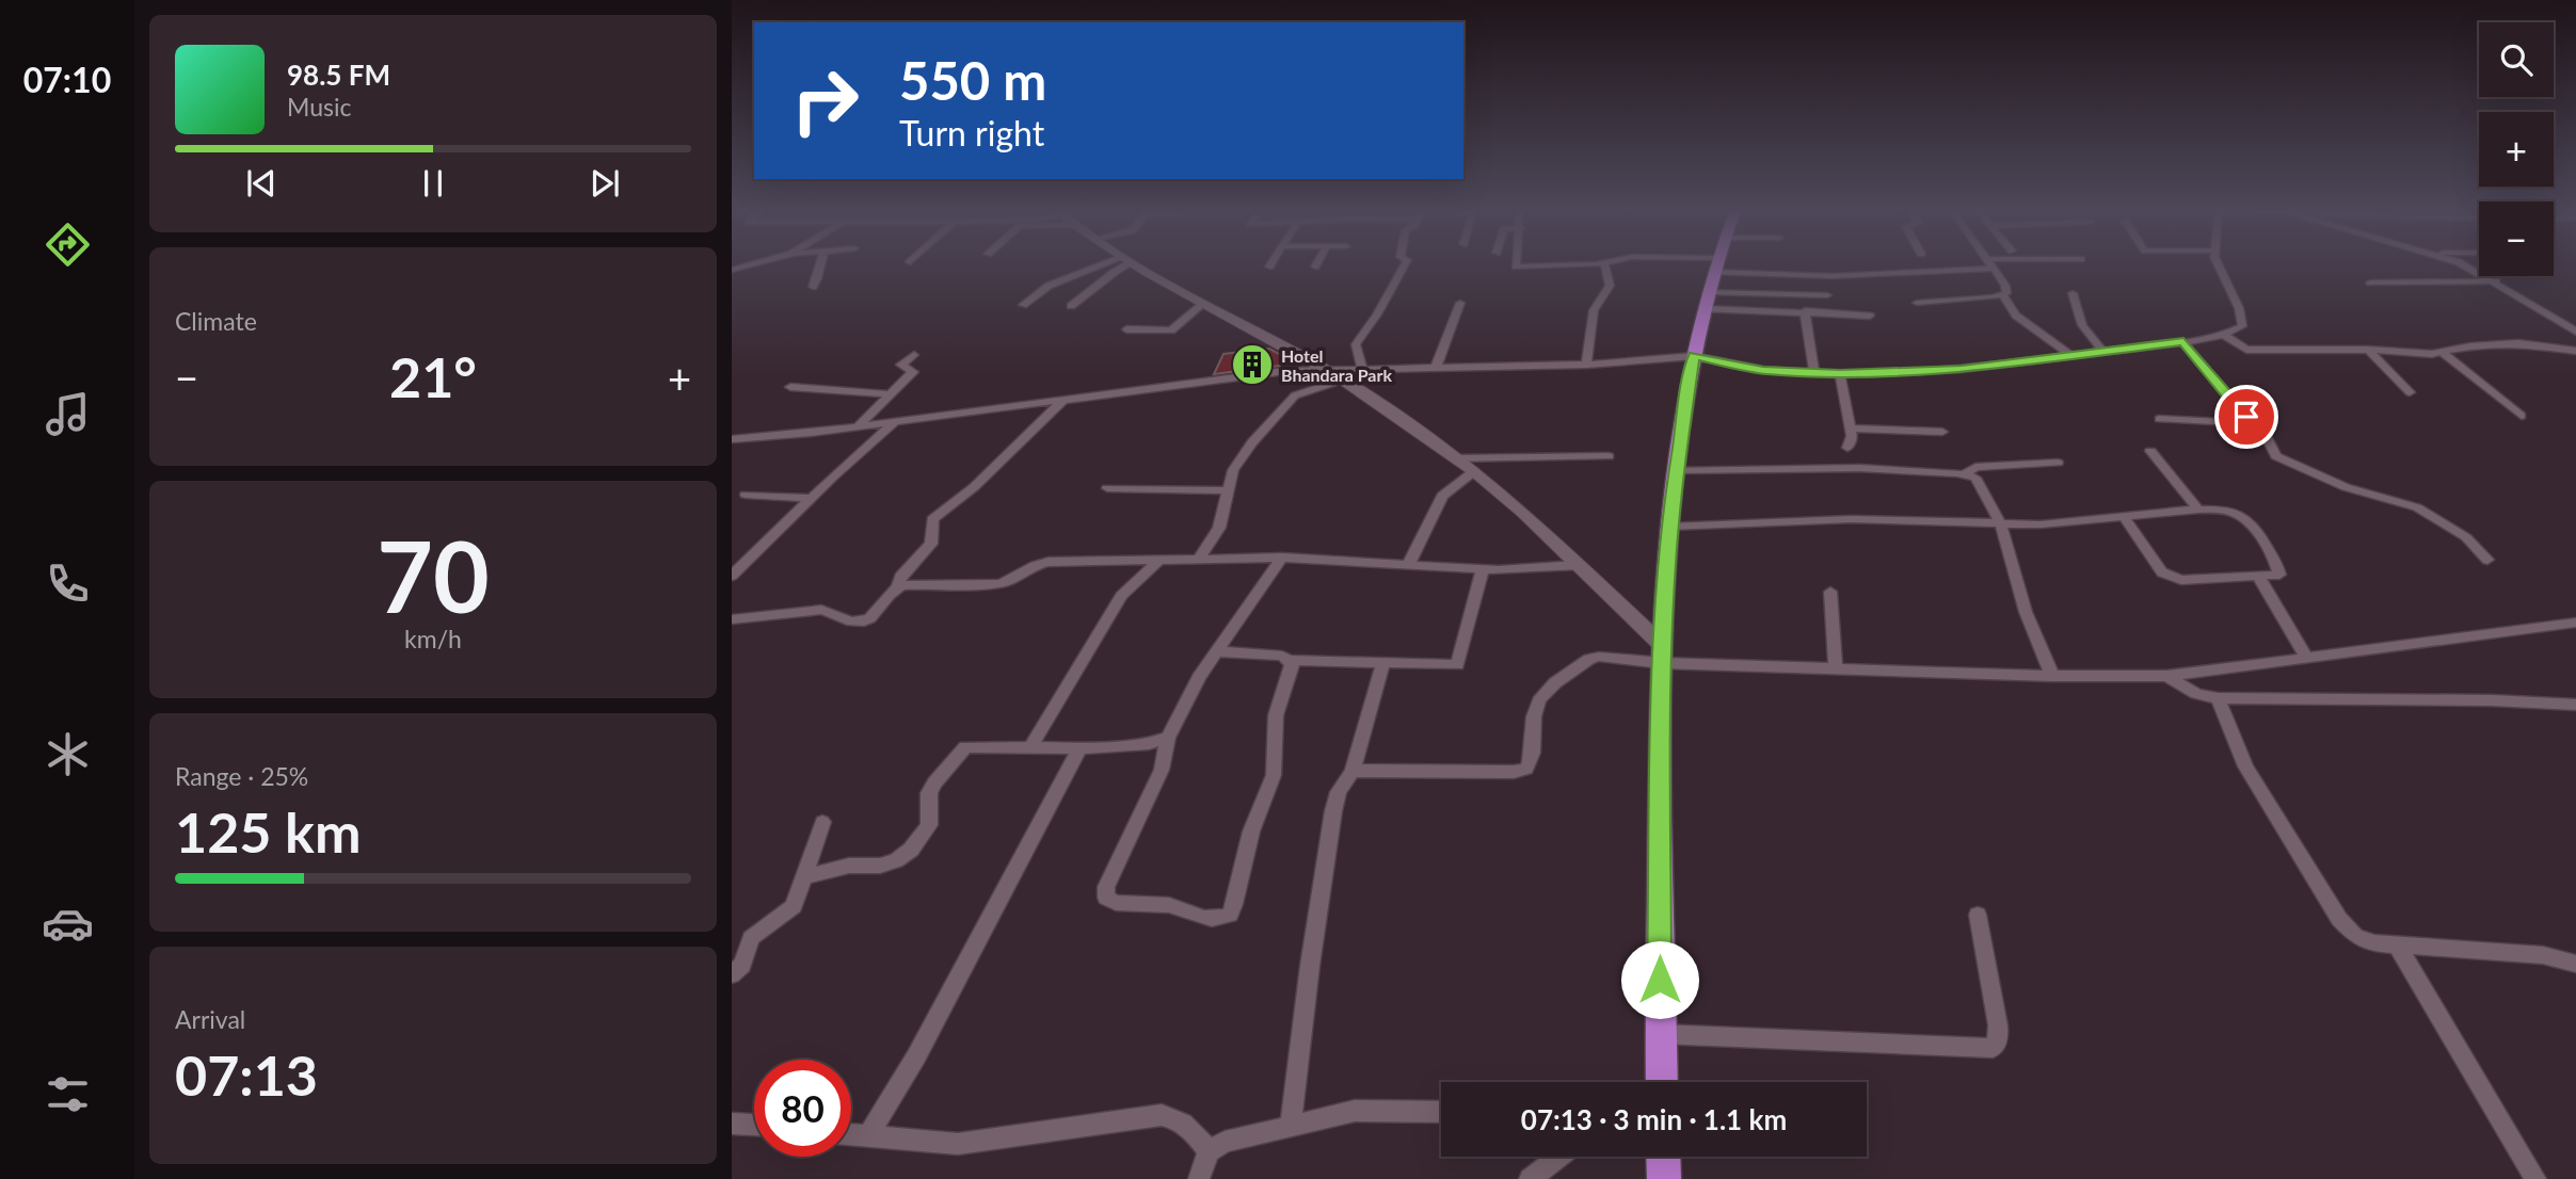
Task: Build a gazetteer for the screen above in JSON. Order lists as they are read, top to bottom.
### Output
{
  "places": {
    "building": ["Hotel Bhandara Park"]
  },
  "page": {
    "tabs": "07:10",
    "map_buttons": ["+", "−"],
    "turn": ["550 m", "Turn right"],
    "song": ["98.5 FM", "Music"],
    "tile": [
      "Climate",
      ["70", "km/h"],
      ["Range · 25%", "125 km"],
      ["Arrival", "07:13"]
    ],
    "heat": ["−", "21°", "+"],
    "limit": "80",
    "trip": "07:13 · 3 min · 1.1 km"
  }
}
